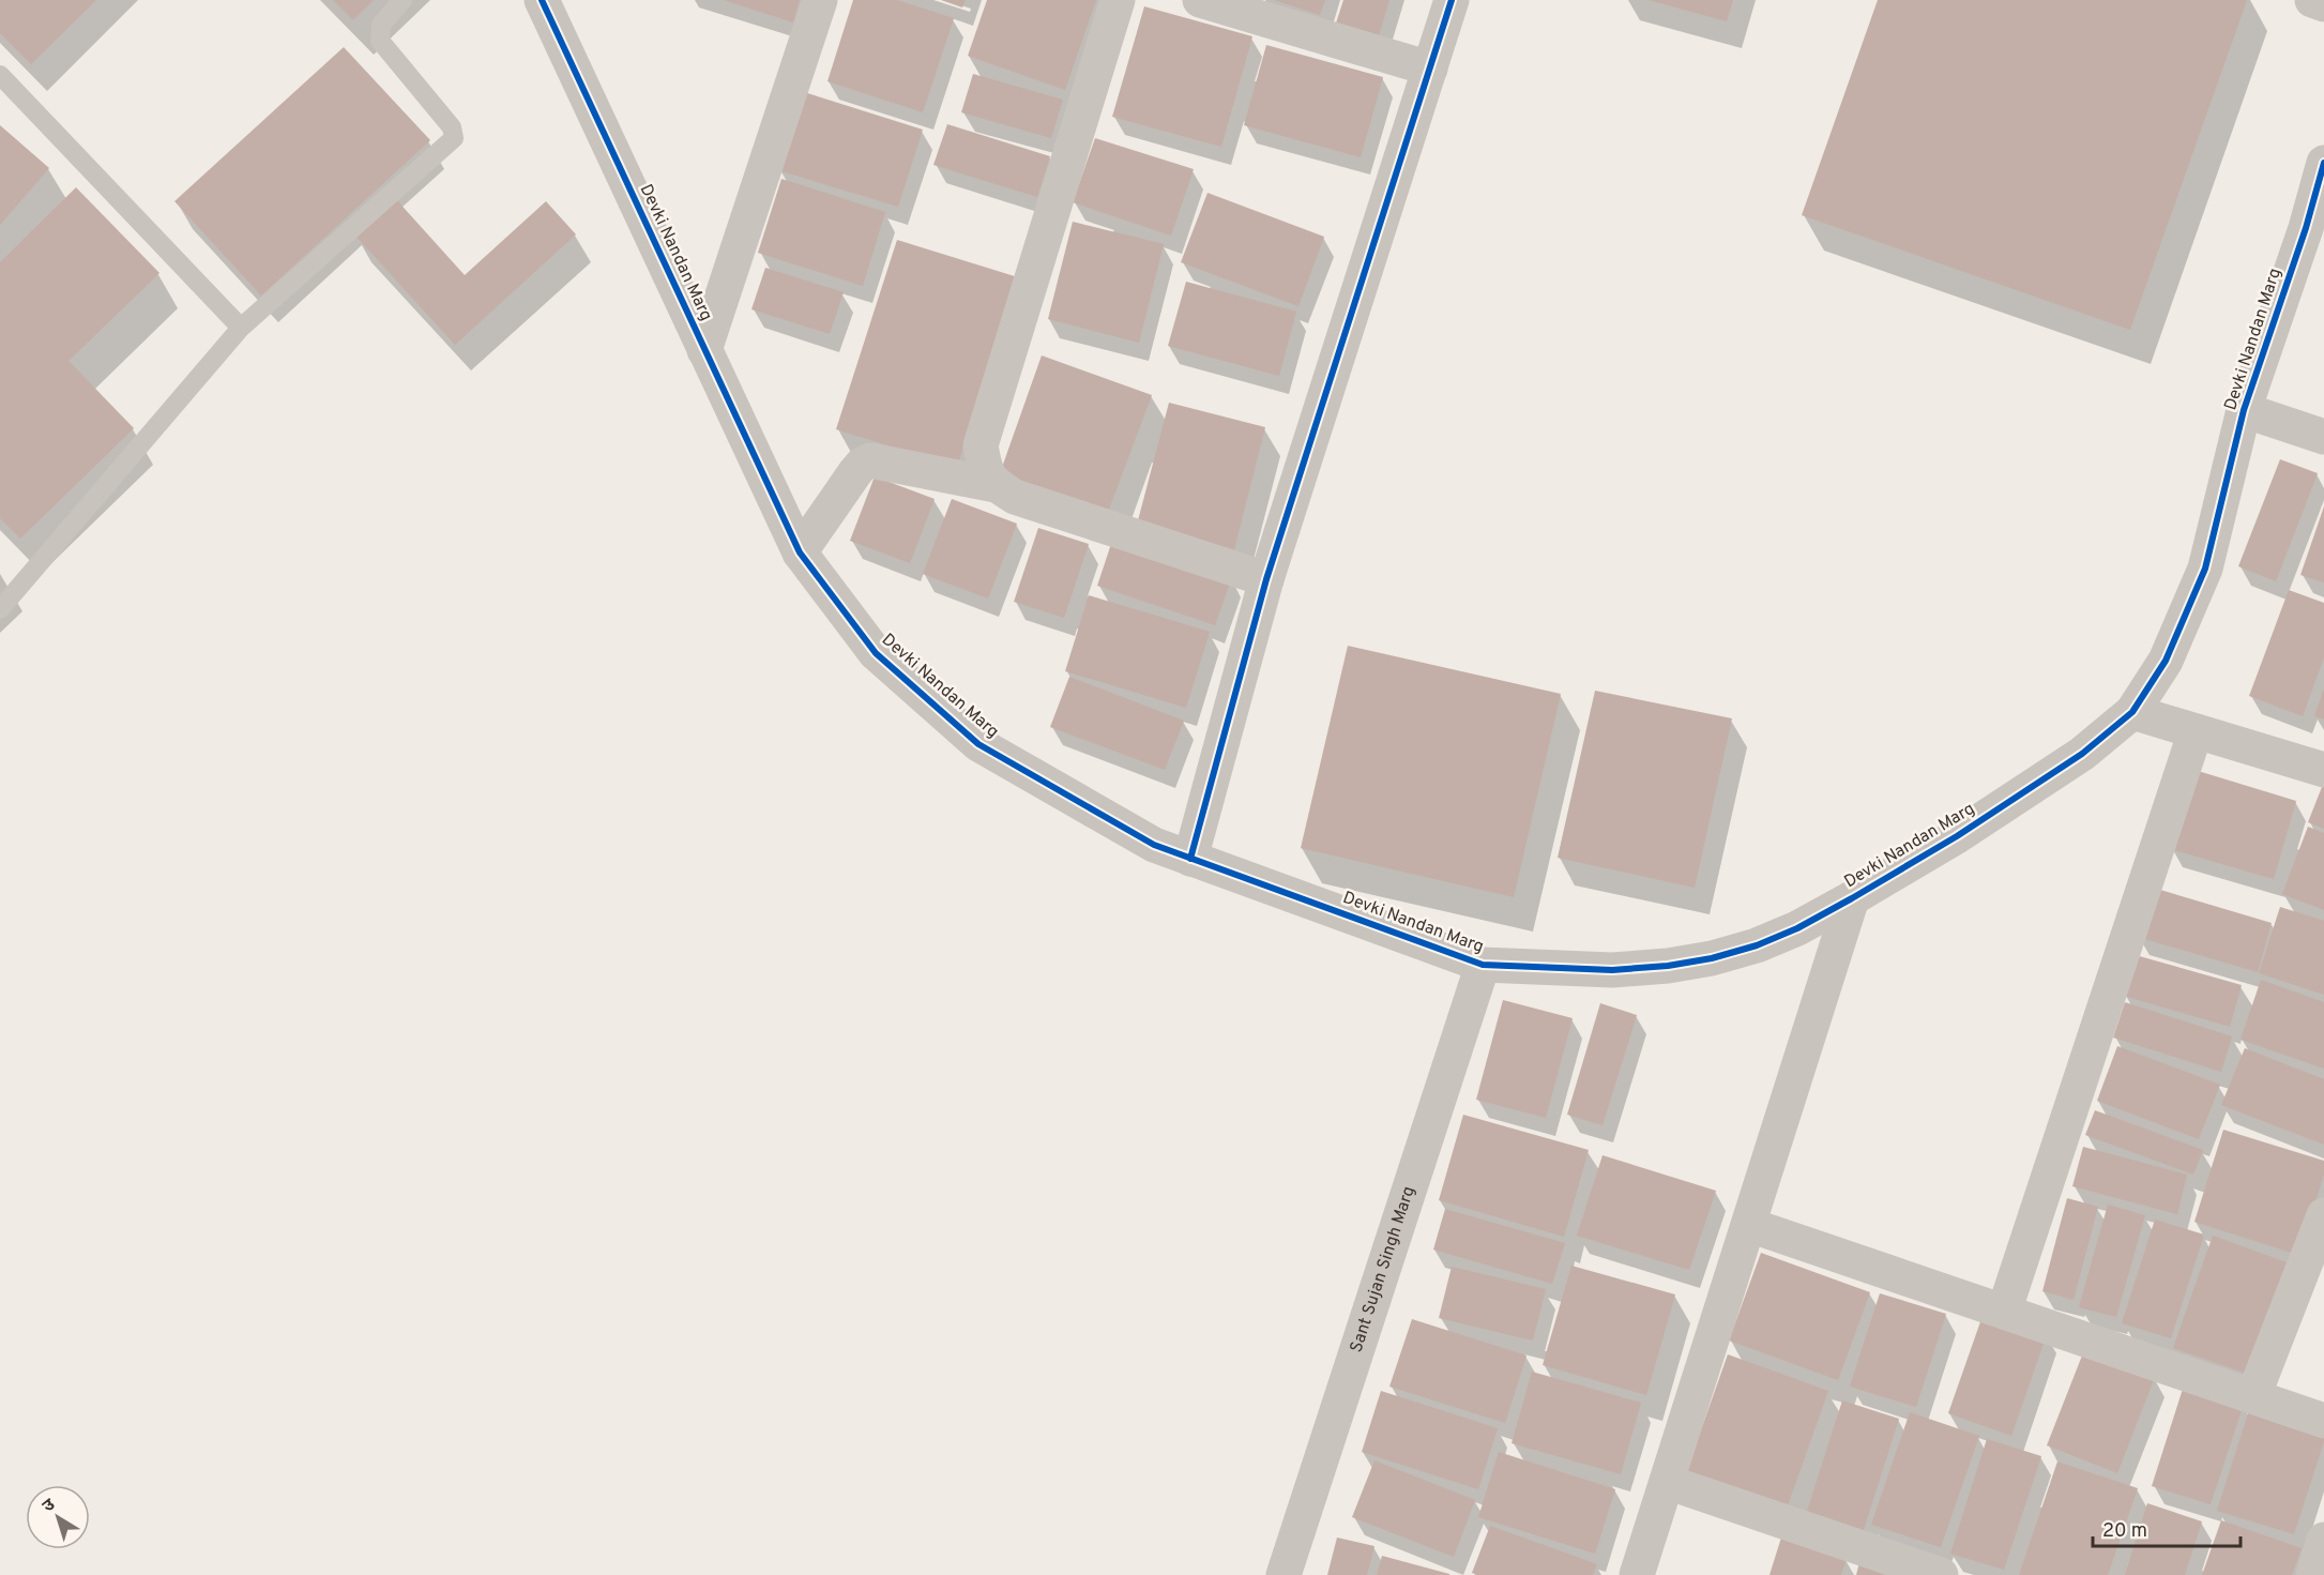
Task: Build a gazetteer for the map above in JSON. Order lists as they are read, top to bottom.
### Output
{
  "streets": {
    "street": ["Devki Nandan Marg", "Sant Sujan Singh Marg"]
  },
  "crossings": [
    ["Devki Nandan Marg", "Sant Sujan Singh Marg"]
  ],
  "scale_bar": "20 m",
  "north": "top left"
}
